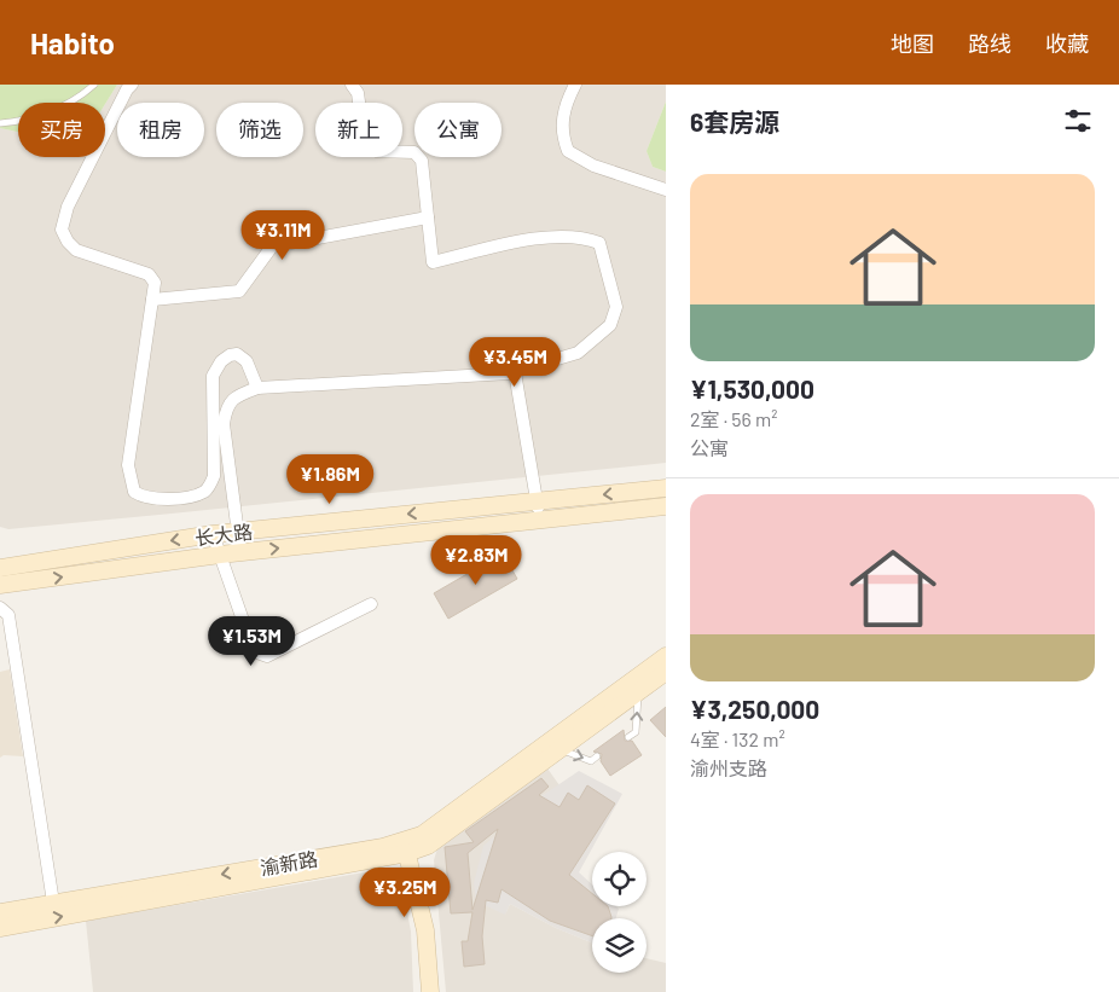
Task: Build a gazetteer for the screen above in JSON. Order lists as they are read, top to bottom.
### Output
{
  "streets": {
    "street": ["长大路", "渝新路"]
  },
  "page": {
    "header": "Habito",
    "nav": ["地图", "路线", "收藏"],
    "heading": "6套房源",
    "chip": [
      "买房",
      "租房",
      "筛选",
      "新上",
      "公寓"
    ],
    "list": [
      {
        "name": "¥1,530,000",
        "note": "2室 · 56 m² · 公寓"
      },
      {
        "name": "¥3,250,000",
        "note": "4室 · 132 m² · 渝州支路"
      }
    ],
    "price": [
      "¥3.11M",
      "¥3.45M",
      "¥1.86M",
      "¥2.83M",
      "¥1.53M",
      "¥3.25M"
    ]
  }
}
